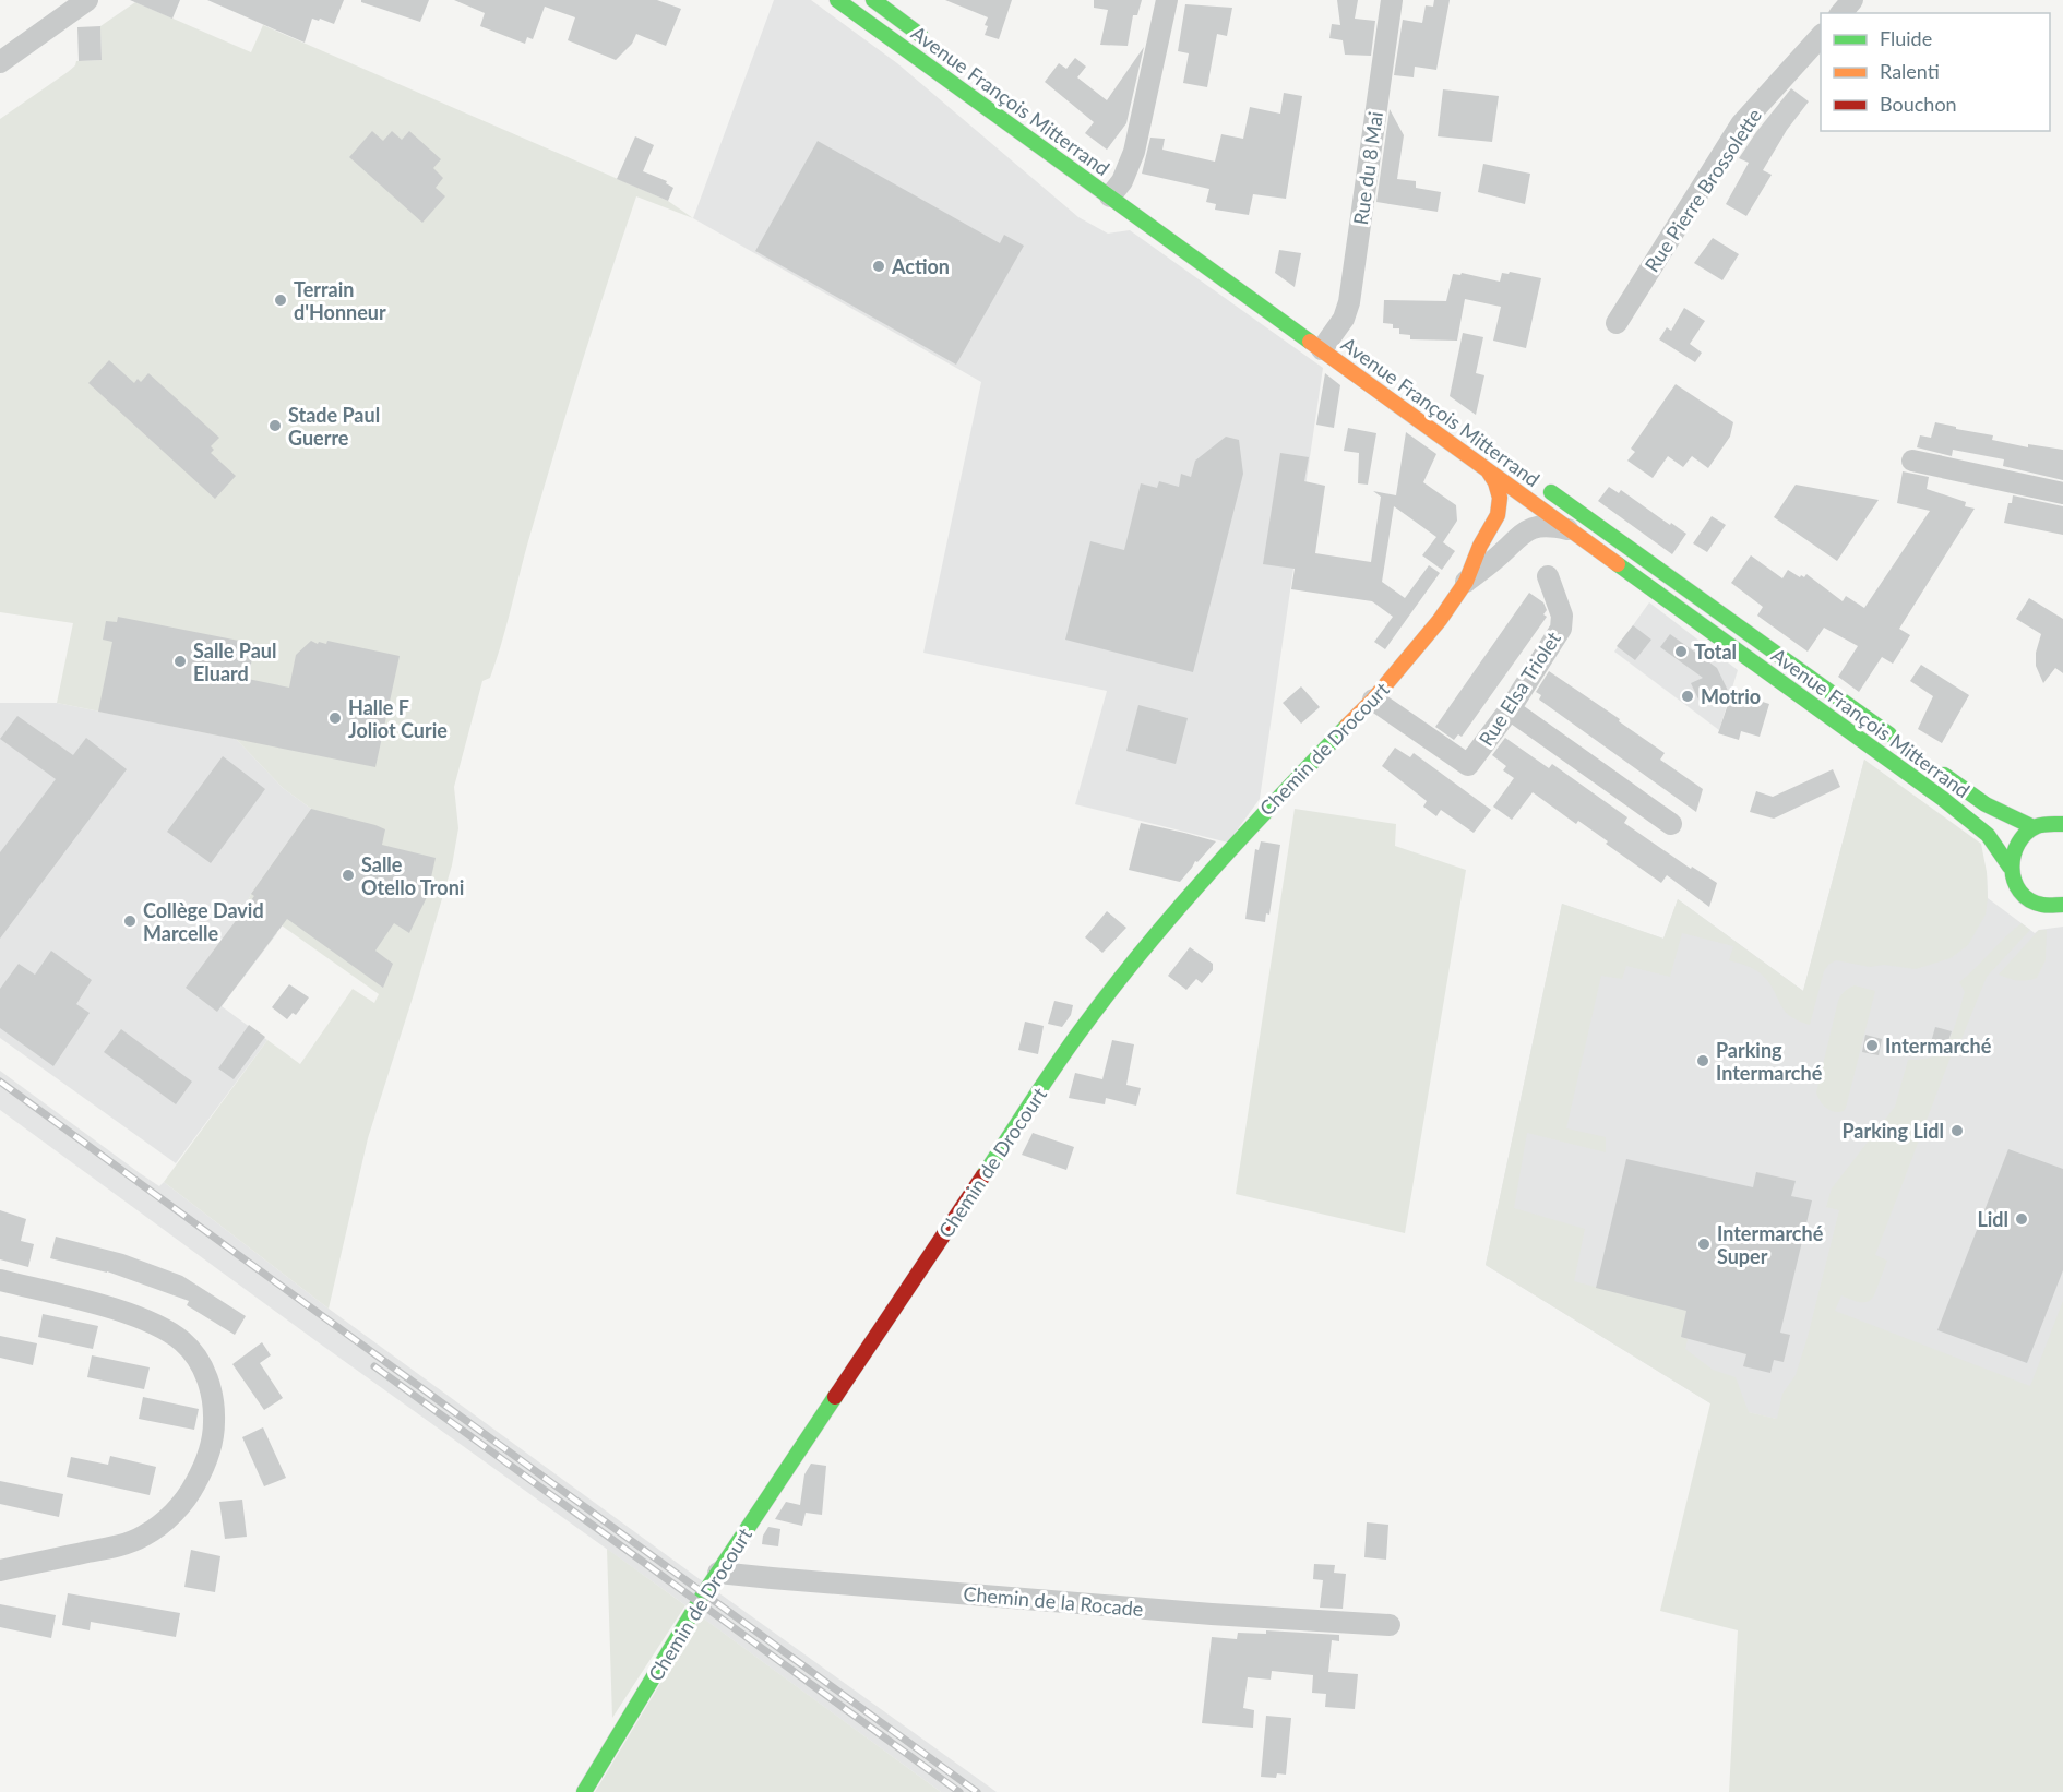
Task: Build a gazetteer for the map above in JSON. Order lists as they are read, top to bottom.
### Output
{
  "streets": {
    "main road": ["Avenue François Mitterrand", "Chemin de Drocourt"],
    "street": [
      "Rue du 8 Mai",
      "Rue Pierre Brossolette",
      "Rue Elsa Triolet",
      "Chemin de la Rocade"
    ]
  },
  "crossings": [
    ["Avenue François Mitterrand", "Rue du 8 Mai"],
    ["Rue Elsa Triolet", "Chemin de Drocourt"],
    ["Chemin de Drocourt", "Chemin de la Rocade"]
  ],
  "places": [
    "Action",
    "Terrain d'Honneur",
    "Stade Paul Guerre",
    "Total",
    "Salle Paul Eluard",
    "Motrio",
    "Halle F Joliot Curie",
    "Salle Otello Troni",
    "Collège David Marcelle",
    "Intermarché",
    "Parking Intermarché",
    "Parking Lidl",
    "Lidl",
    "Intermarché Super"
  ],
  "legend": ["Fluide", "Ralenti", "Bouchon"]
}
